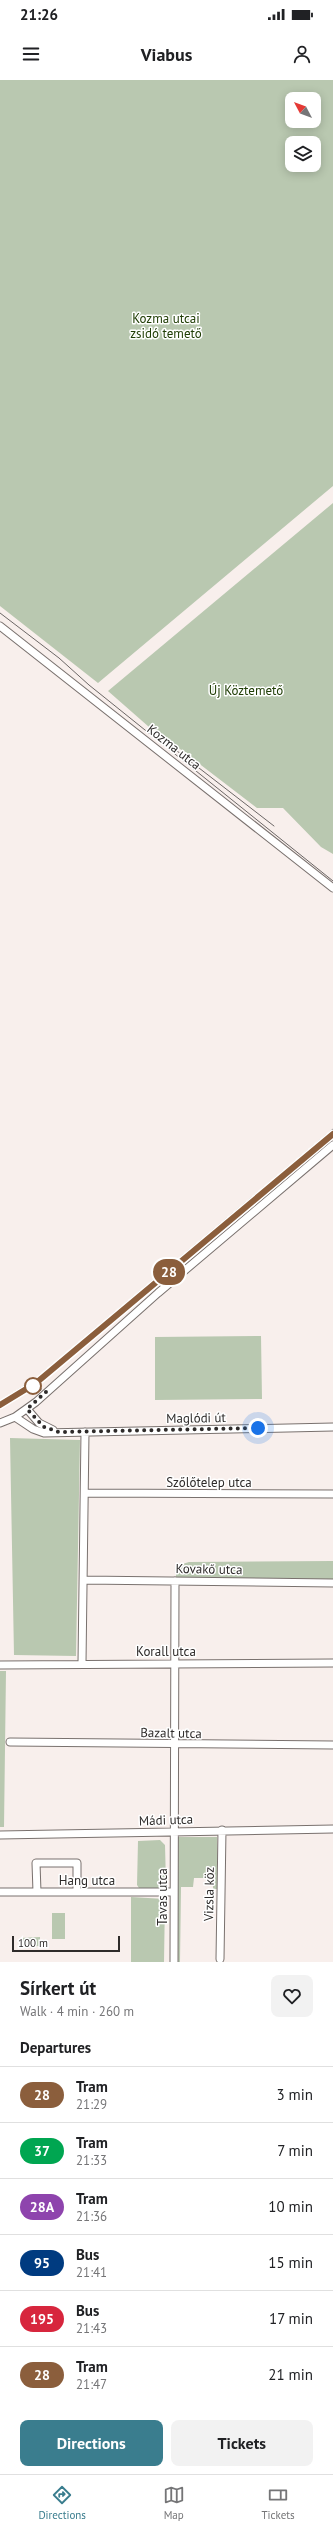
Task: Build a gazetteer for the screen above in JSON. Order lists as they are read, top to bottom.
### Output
{
  "streets": {
    "street": [
      "Kozma utca",
      "Maglódi út",
      "Szőlőtelep utca",
      "Kovakő utca",
      "Korall utca",
      "Bazalt utca",
      "Mádi utca",
      "Hang utca",
      "Vizsla köz",
      "Tavas utca"
    ]
  },
  "crossings": [
    ["Kovakő utca", "Tavas utca"],
    ["Korall utca", "Tavas utca"],
    ["Bazalt utca", "Tavas utca"],
    ["Mádi utca", "Vizsla köz"],
    ["Mádi utca", "Tavas utca"],
    ["Hang utca", "Tavas utca"]
  ],
  "parks": ["Kozma utcai zsidó temető", "Új Köztemető"],
  "lines": ["tram line 28"],
  "scale_bar": "100 m",
  "north": "top left",
  "page": {
    "status": "21:26",
    "header": "Viabus",
    "on_map": "28",
    "scale": "100 m",
    "heading": [
      ["Sírkert út", "Walk · 4 min · 260 m"],
      "Departures"
    ],
    "list": [
      {
        "mark": "28",
        "name": "Tram",
        "note": "21:29",
        "value": "3 min"
      },
      {
        "mark": "37",
        "name": "Tram",
        "note": "21:33",
        "value": "7 min"
      },
      {
        "mark": "28A",
        "name": "Tram",
        "note": "21:36",
        "value": "10 min"
      },
      {
        "mark": "95",
        "name": "Bus",
        "note": "21:41",
        "value": "15 min"
      },
      {
        "mark": "195",
        "name": "Bus",
        "note": "21:43",
        "value": "17 min"
      },
      {
        "mark": "28",
        "name": "Tram",
        "note": "21:47",
        "value": "21 min"
      }
    ],
    "buttons": ["Directions", "Tickets"],
    "tabs": ["Directions", "Map", "Tickets"]
  }
}
